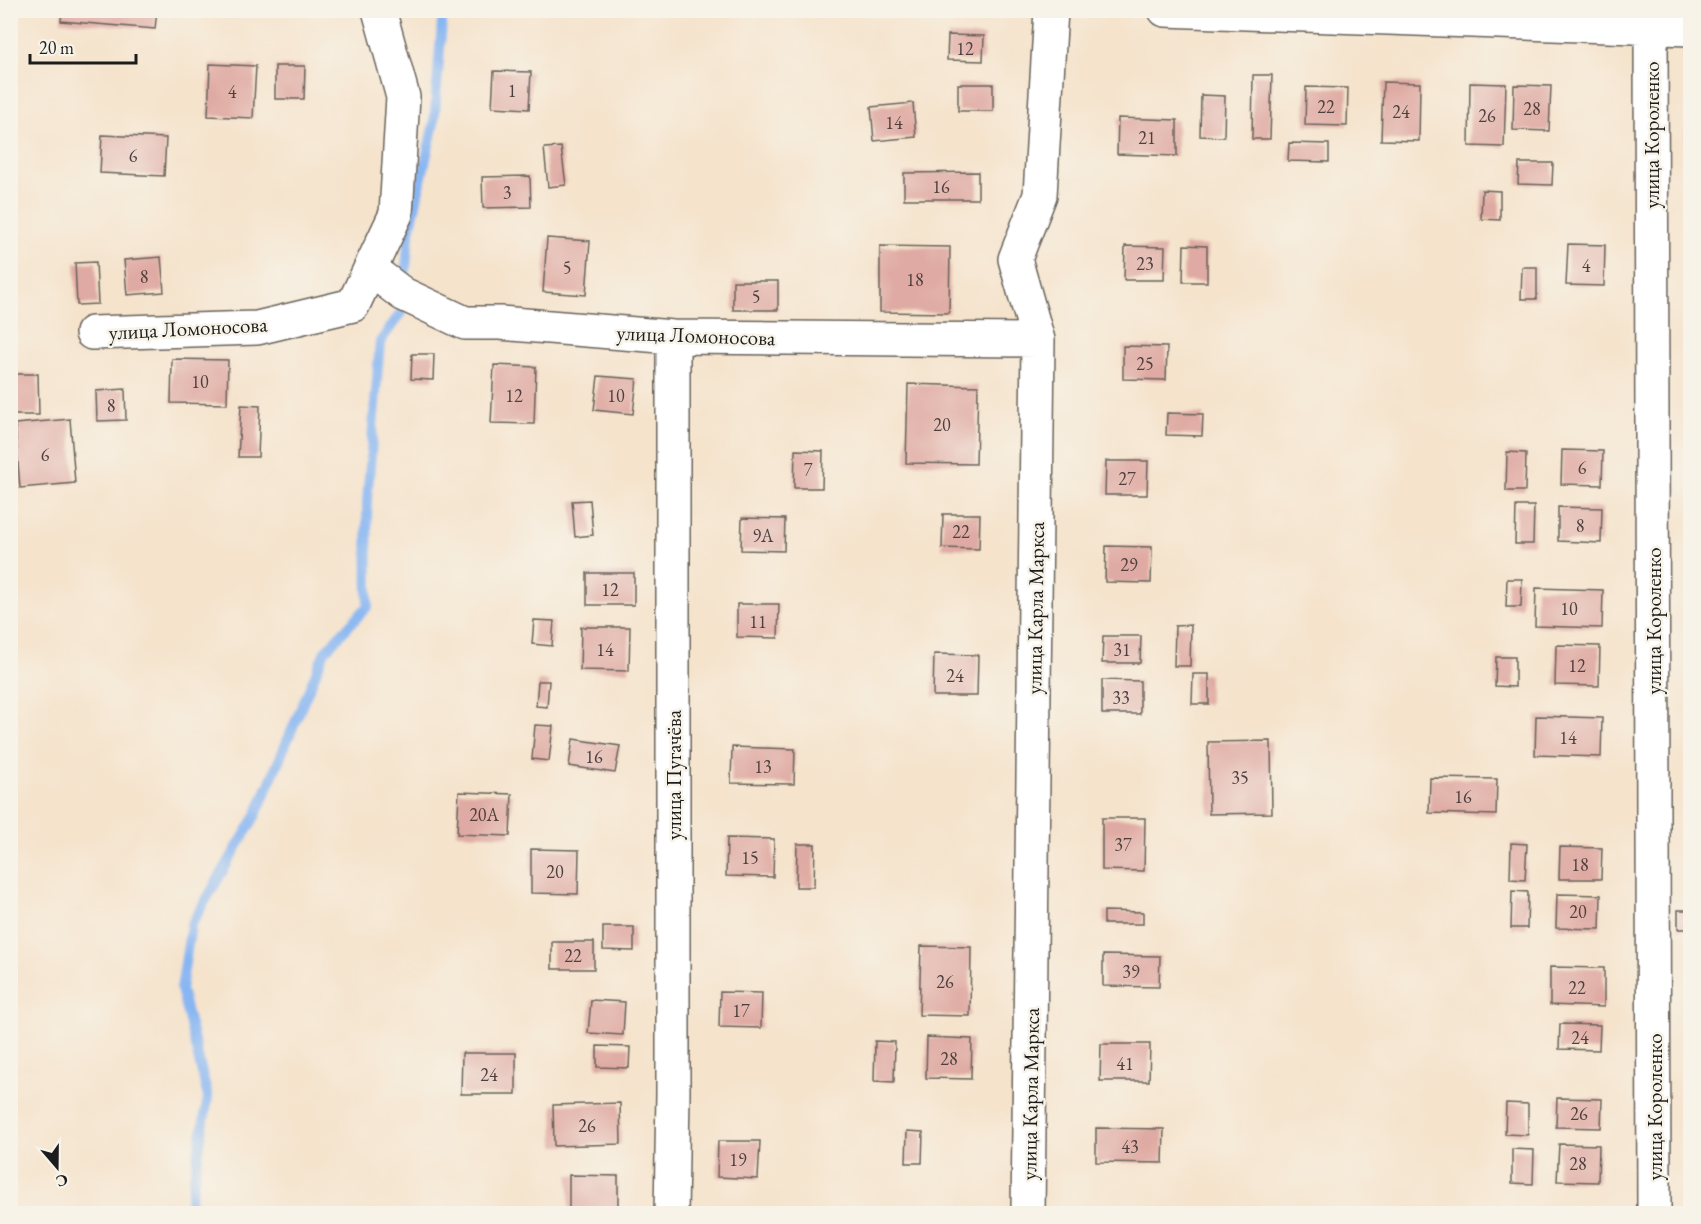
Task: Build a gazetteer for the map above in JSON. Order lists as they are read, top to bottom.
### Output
{
  "streets": {
    "street": [
      "улица Короленко",
      "улица Ломоносова",
      "улица Карла Маркса",
      "улица Пугачёва"
    ]
  },
  "crossings": [
    ["улица Ломоносова", "улица Карла Маркса"],
    ["улица Ломоносова", "улица Пугачёва"]
  ],
  "house_numbers": [
    "12",
    "1",
    "4",
    "22",
    "28",
    "24",
    "26",
    "14",
    "21",
    "6",
    "16",
    "3",
    "23",
    "4",
    "5",
    "8",
    "18",
    "5",
    "25",
    "10",
    "12",
    "10",
    "8",
    "20",
    "6",
    "6",
    "7",
    "27",
    "8",
    "22",
    "9А",
    "29",
    "12",
    "10",
    "11",
    "14",
    "31",
    "12",
    "24",
    "33",
    "14",
    "16",
    "13",
    "35",
    "16",
    "20А",
    "37",
    "15",
    "18",
    "20",
    "20",
    "22",
    "39",
    "26",
    "22",
    "17",
    "24",
    "28",
    "41",
    "24",
    "26",
    "26",
    "43",
    "19",
    "28"
  ],
  "scale_bar": "20 m",
  "north": "bottom"
}
